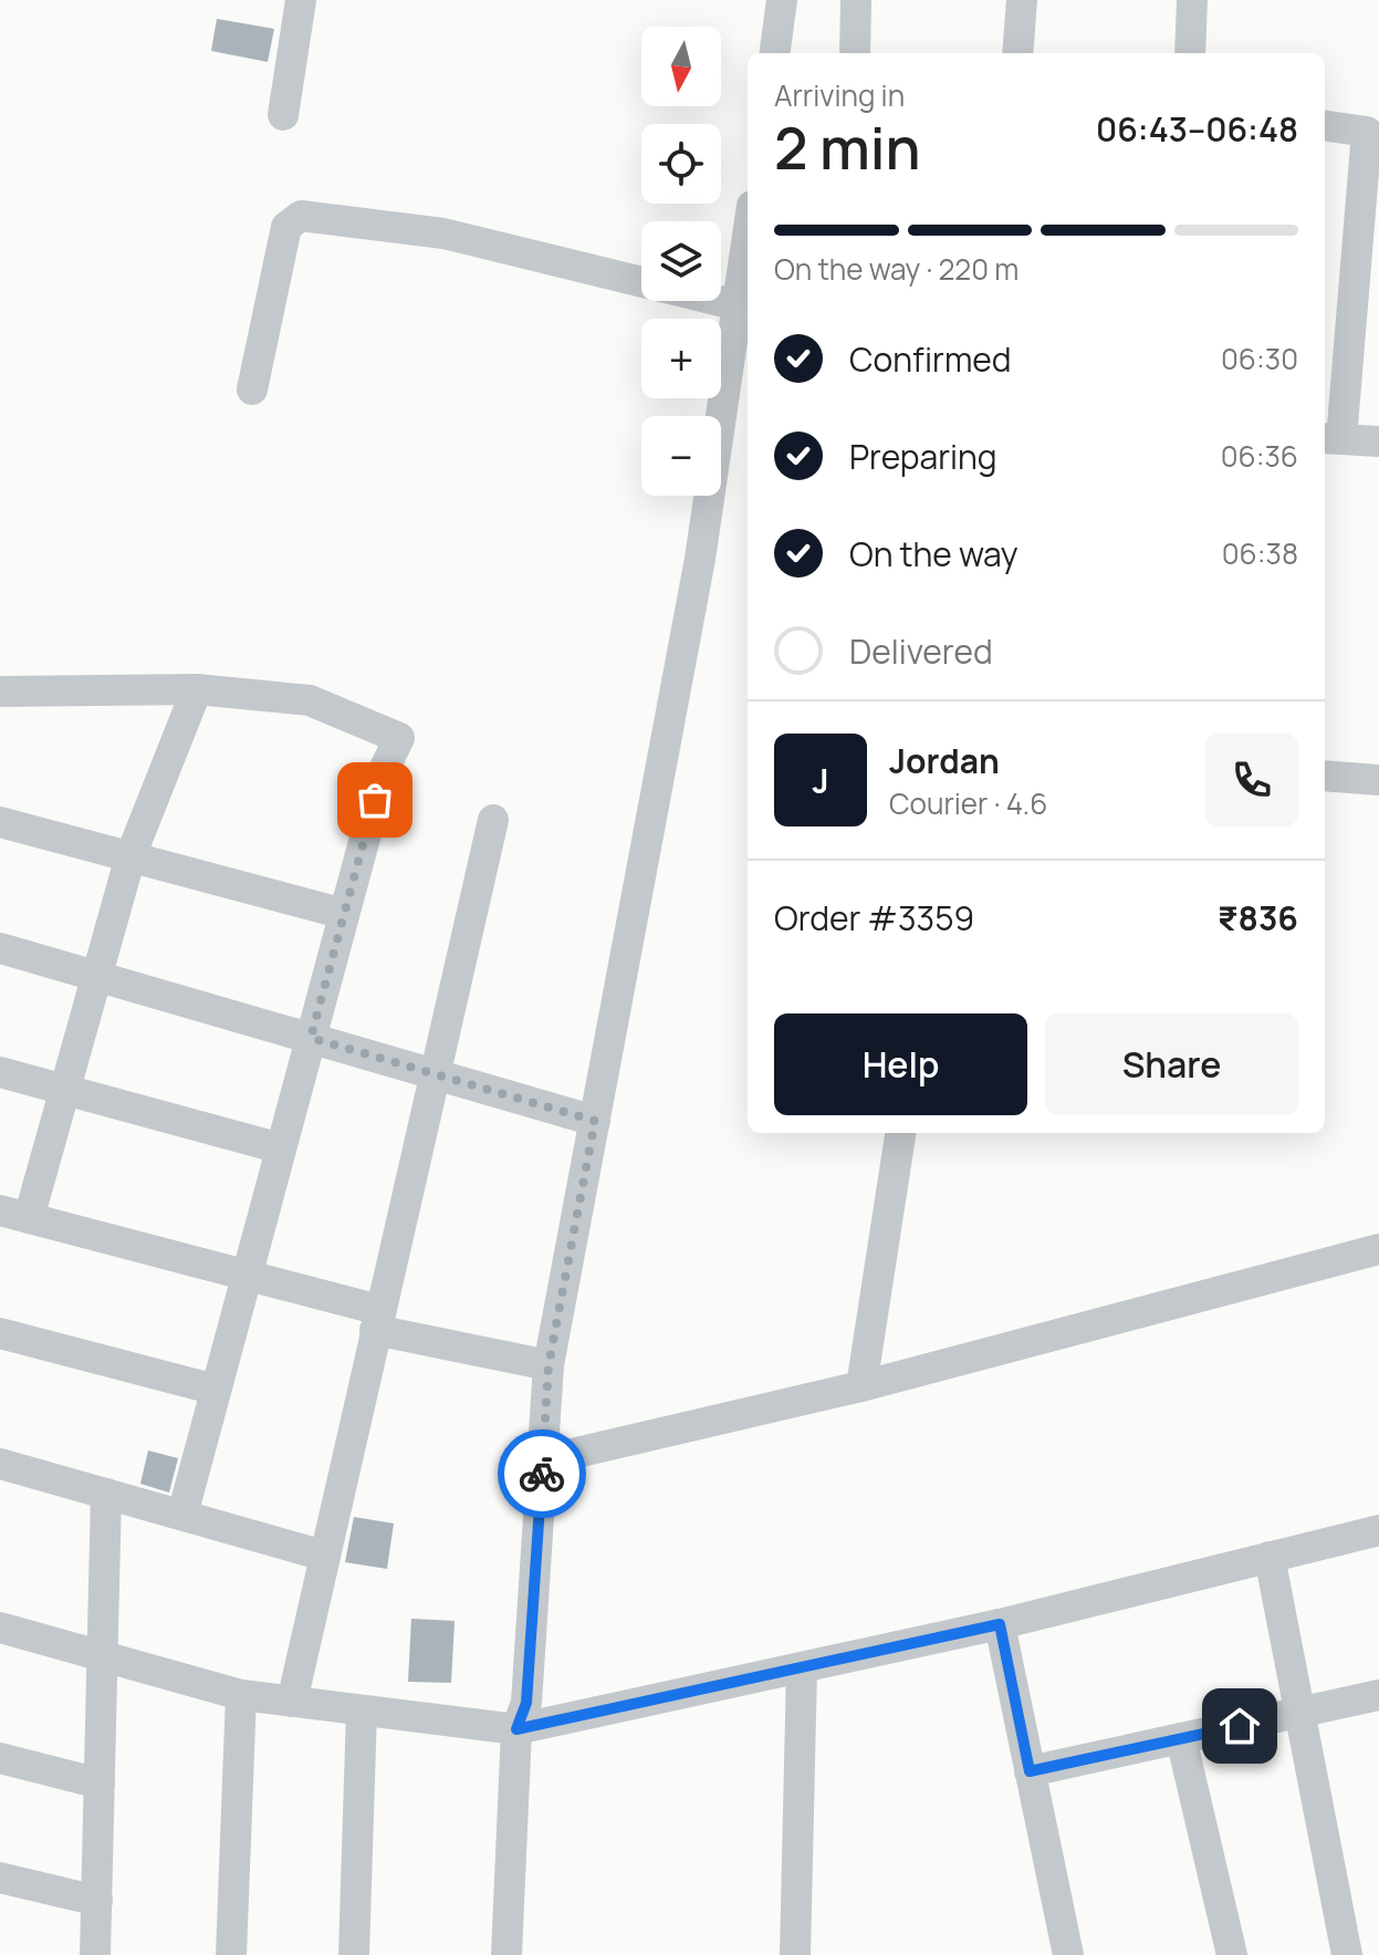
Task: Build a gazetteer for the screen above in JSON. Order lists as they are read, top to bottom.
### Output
{
  "north": "bottom",
  "page": {
    "map_buttons": ["+", "−"],
    "heading": ["2 min", "Arriving in", "06:43–06:48"],
    "panel": [
      "Jordan",
      "Courier · 4.6",
      "Order #3359",
      "₹836"
    ],
    "bar": "On the way · 220 m",
    "list": [
      ["Confirmed", "06:30"],
      ["Preparing", "06:36"],
      ["On the way", "06:38"],
      "Delivered"
    ],
    "round": "J",
    "buttons": ["Help", "Share"]
  }
}
